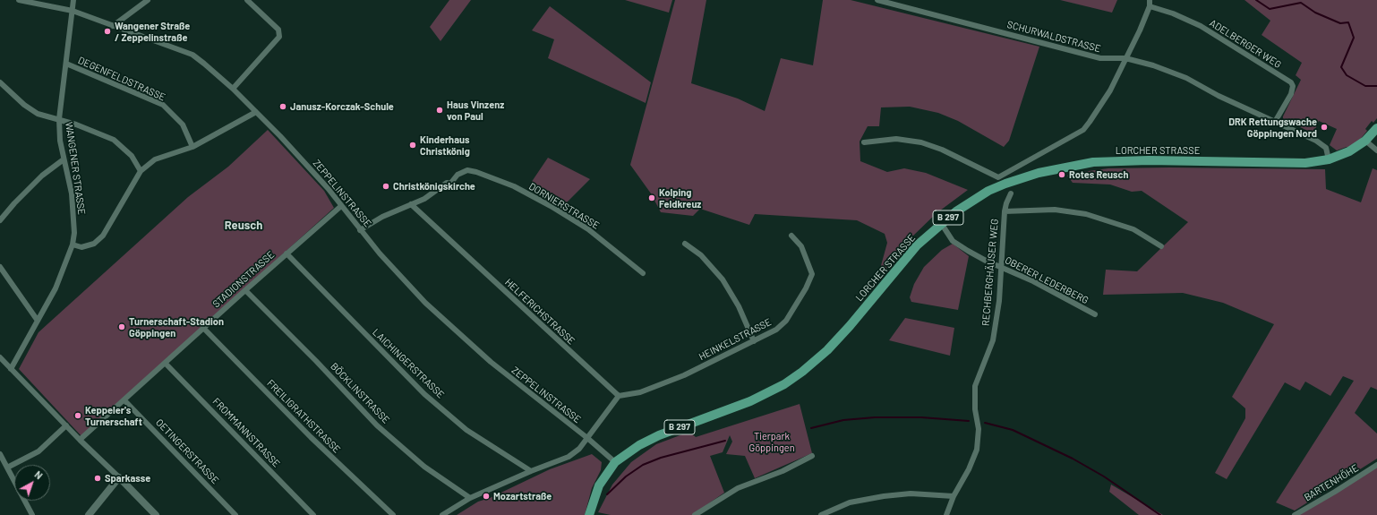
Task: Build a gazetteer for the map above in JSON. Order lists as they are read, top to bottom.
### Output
{
  "streets": {
    "main road": ["LORCHER STRASSE", "B 297"],
    "street": [
      "SCHURWALDSTRASSE",
      "ADELBERGER WEG",
      "DEGENFELDSTRASSE",
      "WANGENER STRASSE",
      "ZEPPELINSTRASSE",
      "DORNIERSTRASSE",
      "RECHBERGHÄUSER WEG",
      "STADIONSTRASSE",
      "OBERER LEDERBERG",
      "HELFERICHSTRASSE",
      "HEINKELSTRASSE",
      "LAICHINGERSTRASSE",
      "BÖCKLINSTRASSE",
      "FREILIGRATHSTRASSE",
      "FROMMANNSTRASSE",
      "OETINGERSTRASSE",
      "BARTENHÖHE"
    ]
  },
  "crossings": [
    ["SCHURWALDSTRASSE", "ADELBERGER WEG"],
    ["SCHURWALDSTRASSE", "LORCHER STRASSE"],
    ["DEGENFELDSTRASSE", "WANGENER STRASSE"],
    ["LORCHER STRASSE", "ZEPPELINSTRASSE"],
    ["LORCHER STRASSE", "OBERER LEDERBERG"],
    ["WANGENER STRASSE", "ZEPPELINSTRASSE"],
    ["ZEPPELINSTRASSE", "STADIONSTRASSE"],
    ["DORNIERSTRASSE", "HELFERICHSTRASSE"],
    ["RECHBERGHÄUSER WEG", "OBERER LEDERBERG"],
    ["STADIONSTRASSE", "LAICHINGERSTRASSE"],
    ["STADIONSTRASSE", "BÖCKLINSTRASSE"],
    ["STADIONSTRASSE", "FREILIGRATHSTRASSE"],
    ["STADIONSTRASSE", "FROMMANNSTRASSE"],
    ["STADIONSTRASSE", "OETINGERSTRASSE"],
    ["HELFERICHSTRASSE", "HEINKELSTRASSE"]
  ],
  "districts": ["Reusch"],
  "parks": ["Tierpark Göppingen"],
  "places": [
    "Wangener Straße / Zeppelinstraße",
    "Janusz-Korczak-Schule",
    "Haus Vinzenz von Paul",
    "DRK Rettungswache Göppingen Nord",
    "Kinderhaus Christkönig",
    "Rotes Reusch",
    "Christkönigskirche",
    "Kolping Feldkreuz",
    "Turnerschaft-Stadion Göppingen",
    "Keppeler's Turnerschaft",
    "Sparkasse",
    "Mozartstraße"
  ],
  "north": "top right"
}
